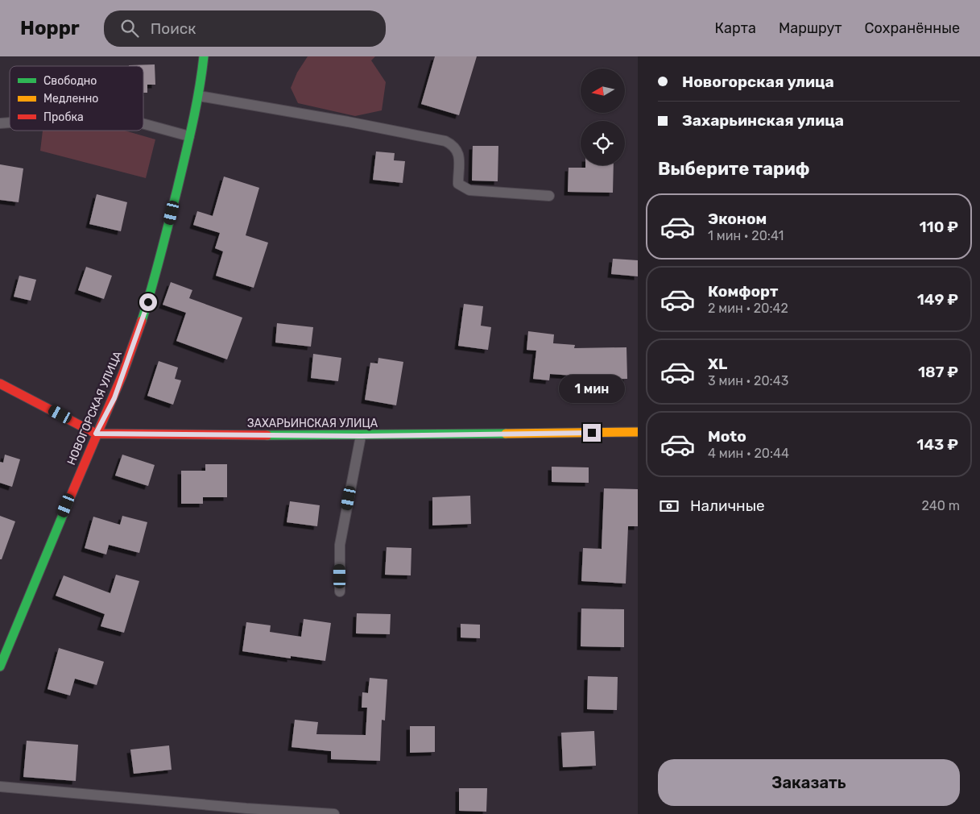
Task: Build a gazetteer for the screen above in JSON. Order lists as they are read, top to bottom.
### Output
{
  "streets": {
    "street": ["НОВОГОРСКАЯ УЛИЦА", "ЗАХАРЬИНСКАЯ УЛИЦА"]
  },
  "crossings": [
    ["НОВОГОРСКАЯ УЛИЦА", "ЗАХАРЬИНСКАЯ УЛИЦА"]
  ],
  "legend": ["Свободно", "Медленно", "Пробка"],
  "north": "left",
  "page": {
    "header": "Hoppr",
    "search": "Поиск",
    "nav": ["Карта", "Маршрут", "Сохранённые"],
    "banner": ["Новогорская улица", "Захарьинская улица"],
    "heading": "Выберите тариф",
    "list": [
      {
        "name": "Эконом",
        "note": "1 мин · 20:41",
        "value": "110 ₽"
      },
      {
        "name": "Комфорт",
        "note": "2 мин · 20:42",
        "value": "149 ₽"
      },
      {
        "name": "XL",
        "note": "3 мин · 20:43",
        "value": "187 ₽"
      },
      {
        "name": "Moto",
        "note": "4 мин · 20:44",
        "value": "143 ₽"
      }
    ],
    "bubble": "1 мин",
    "pay": ["Наличные", "240 m"],
    "buttons": "Заказать"
  }
}
